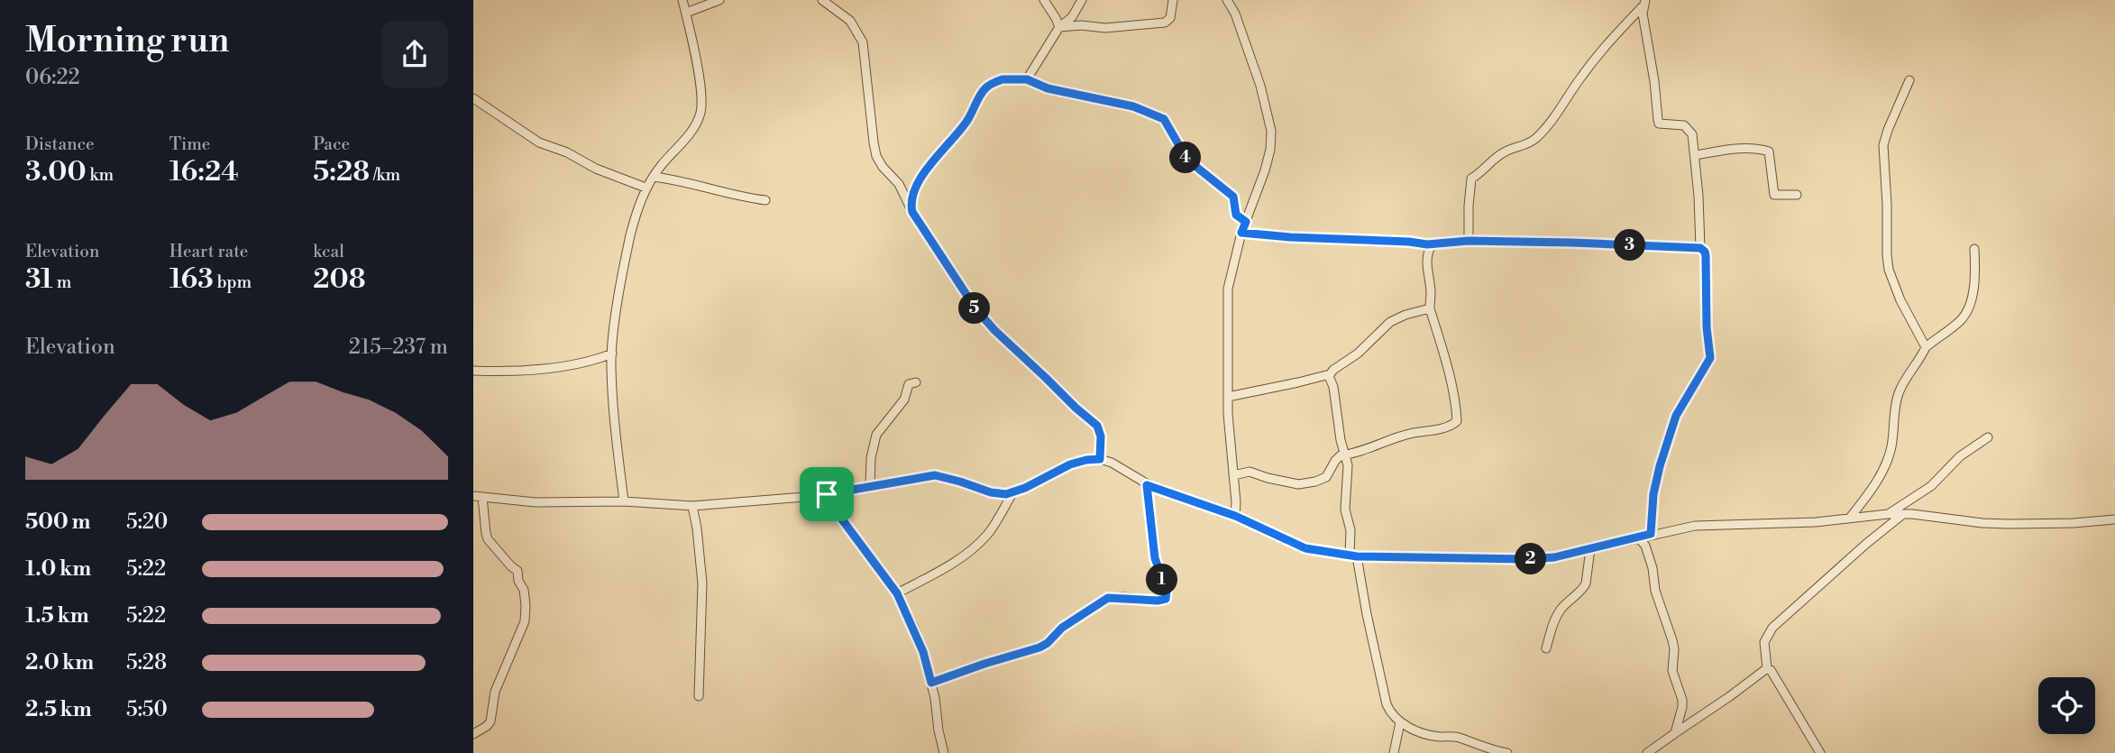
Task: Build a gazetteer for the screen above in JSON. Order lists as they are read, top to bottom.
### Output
{
  "page": {
    "heading": ["Morning run", "06:22"],
    "stats": [
      ["Distance", "3.00 km"],
      ["Time", "16:24"],
      ["Pace", "5:28 /km"],
      ["Elevation", "31 m"],
      ["Heart rate", "163 bpm"],
      ["kcal", "208"]
    ],
    "pins": [
      "4",
      "3",
      "5",
      "2",
      "1"
    ],
    "chart": ["Elevation", "215–237 m"],
    "list": [
      {
        "name": "500 m",
        "note": "5:20"
      },
      {
        "name": "1.0 km",
        "note": "5:22"
      },
      {
        "name": "1.5 km",
        "note": "5:22"
      },
      {
        "name": "2.0 km",
        "note": "5:28"
      },
      {
        "name": "2.5 km",
        "note": "5:50"
      }
    ]
  }
}
